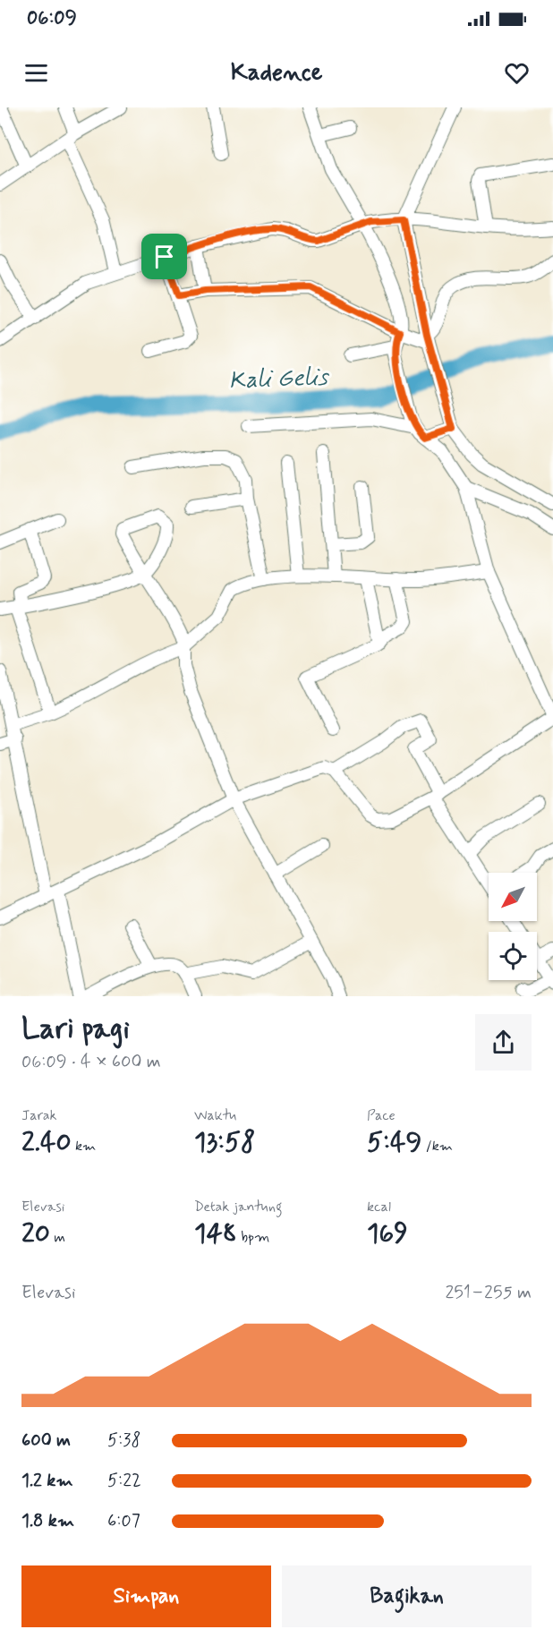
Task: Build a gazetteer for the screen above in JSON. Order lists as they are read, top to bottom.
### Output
{
  "water": ["Kali Gelis"],
  "north": "bottom left",
  "page": {
    "status": "06:09",
    "header": "Kadence",
    "heading": ["Lari pagi", "06:09 · 4 × 600 m"],
    "stats": [
      ["Jarak", "2.40 km"],
      ["Waktu", "13:58"],
      ["Pace", "5:49 /km"],
      ["Elevasi", "20 m"],
      ["Detak jantung", "148 bpm"],
      ["kcal", "169"]
    ],
    "chart": ["Elevasi", "251–255 m"],
    "list": [
      {
        "name": "600 m",
        "note": "5:38"
      },
      {
        "name": "1.2 km",
        "note": "5:22"
      },
      {
        "name": "1.8 km",
        "note": "6:07"
      }
    ],
    "buttons": ["Simpan", "Bagikan"]
  }
}
